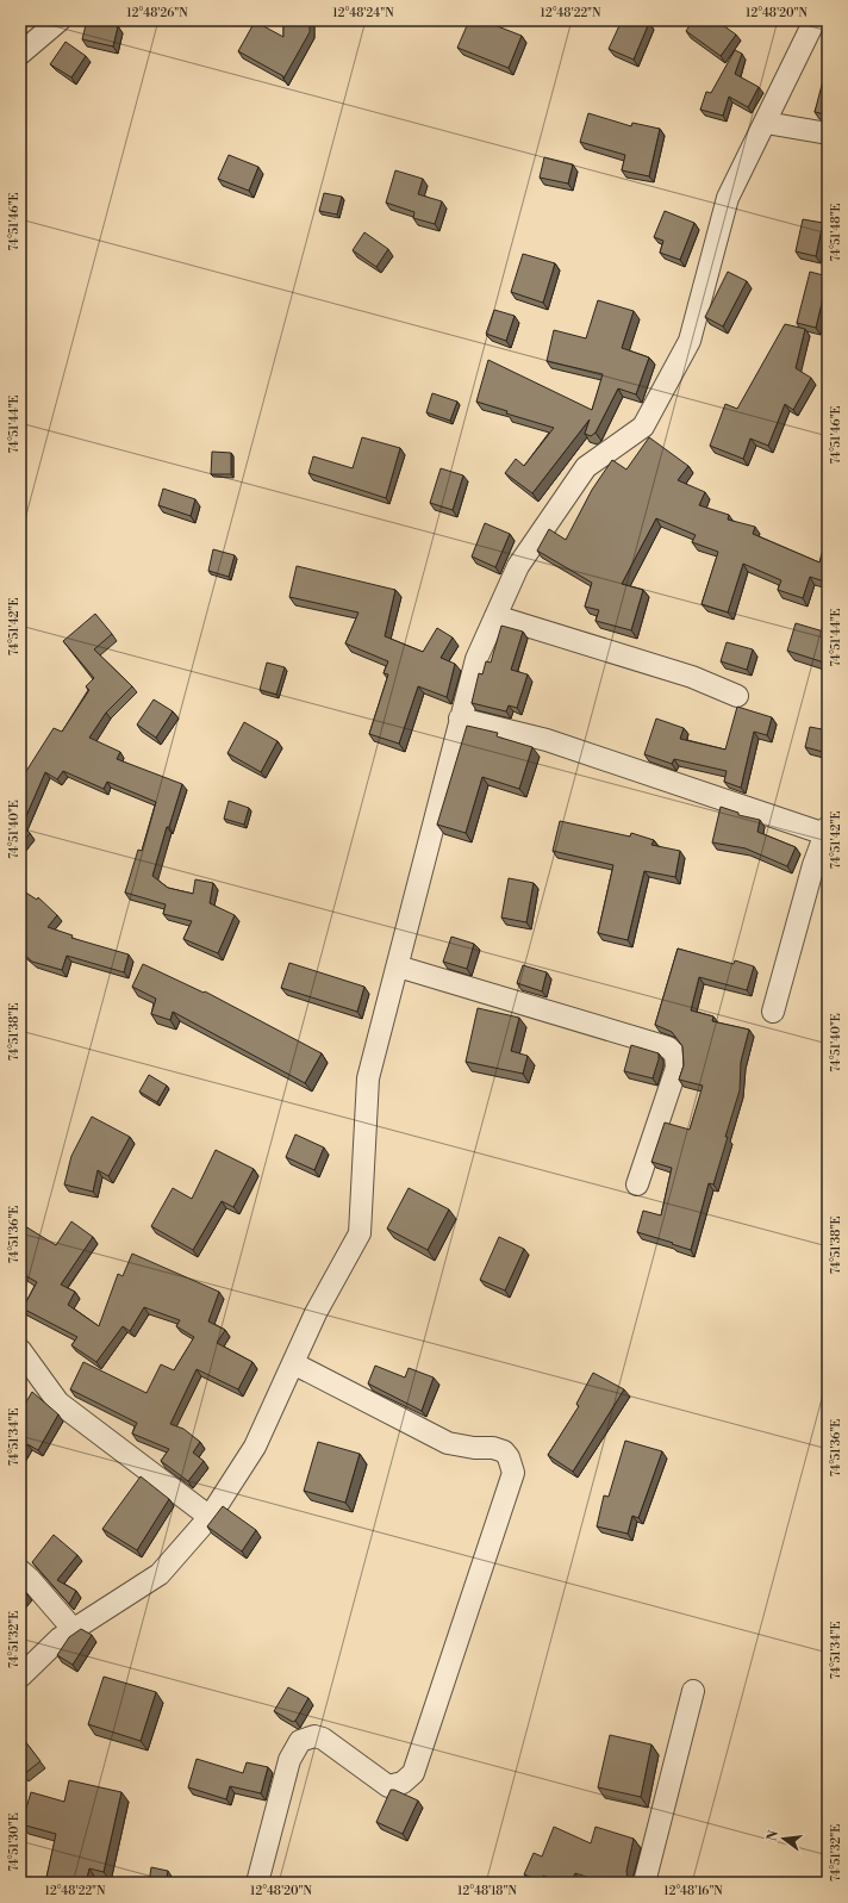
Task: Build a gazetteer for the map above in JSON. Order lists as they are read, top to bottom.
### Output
{
  "north": "left",
  "coordinates": [
    "12°48'26\"N",
    "12°48'24\"N",
    "12°48'22\"N",
    "12°48'20\"N",
    "74°51'46\"E",
    "74°51'48\"E",
    "74°51'44\"E",
    "74°51'42\"E",
    "74°51'40\"E",
    "74°51'38\"E",
    "74°51'36\"E",
    "74°51'34\"E",
    "74°51'32\"E",
    "74°51'30\"E",
    "12°48'18\"N",
    "12°48'16\"N"
  ]
}
